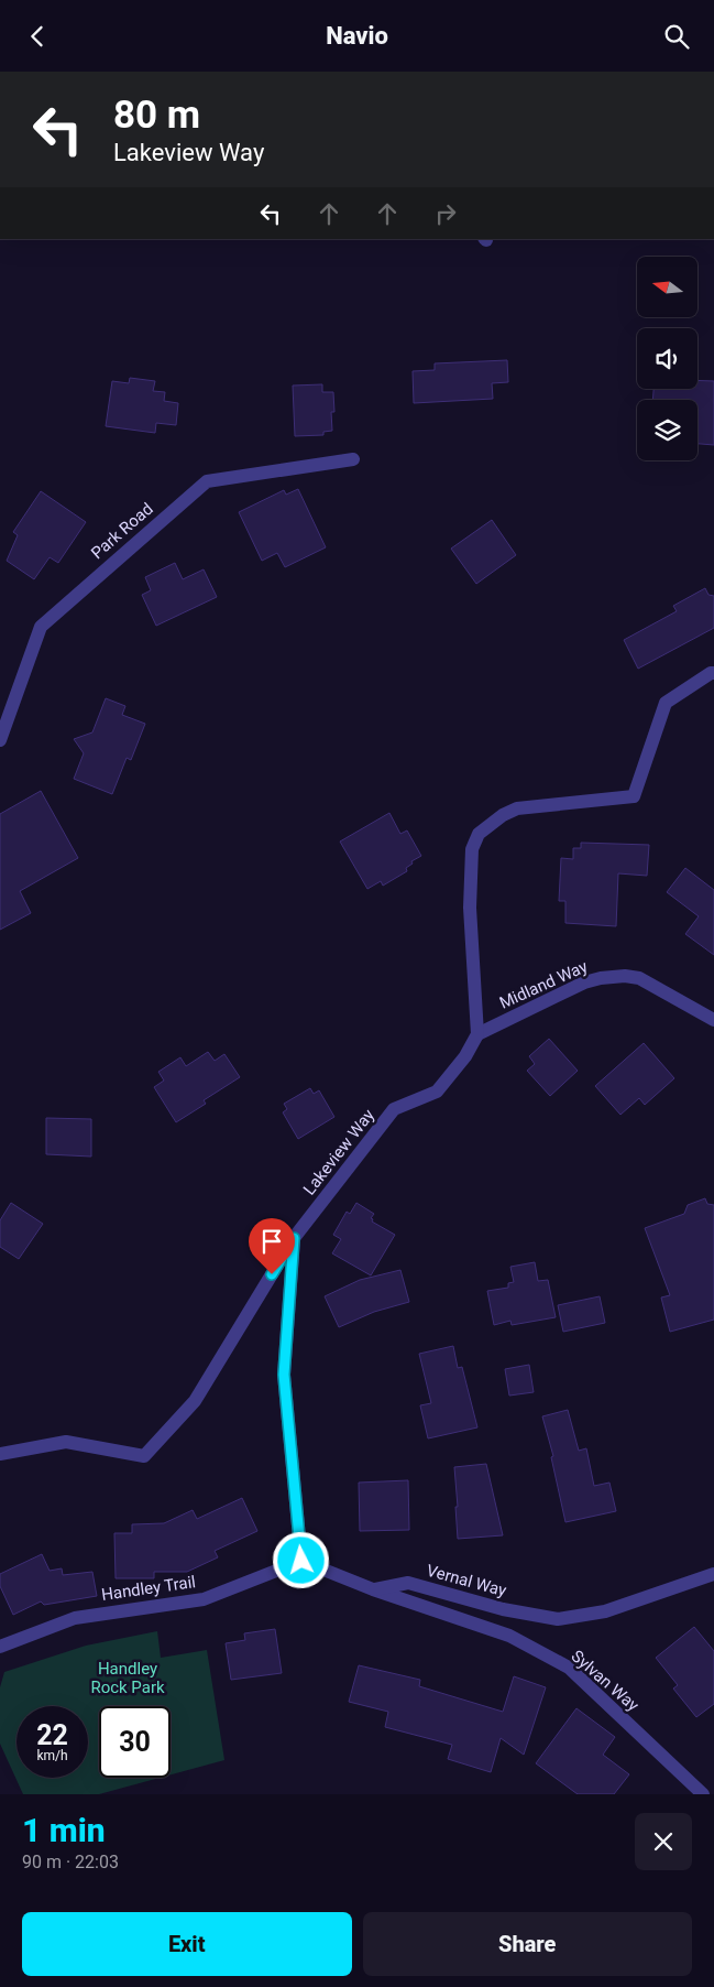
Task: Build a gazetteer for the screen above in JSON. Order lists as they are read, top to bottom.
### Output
{
  "streets": {
    "street": [
      "Park Road",
      "Midland Way",
      "Lakeview Way",
      "Vernal Way",
      "Handley Trail",
      "Sylvan Way"
    ]
  },
  "crossings": [
    ["Midland Way", "Lakeview Way"],
    ["Vernal Way", "Sylvan Way"]
  ],
  "parks": ["Handley Rock Park"],
  "north": "left",
  "page": {
    "header": "Navio",
    "turn": ["80 m", "Lakeview Way"],
    "speed": "22 km/h",
    "limit": "30",
    "heading": ["1 min", "90 m · 22:03"],
    "buttons": ["Exit", "Share"]
  }
}
